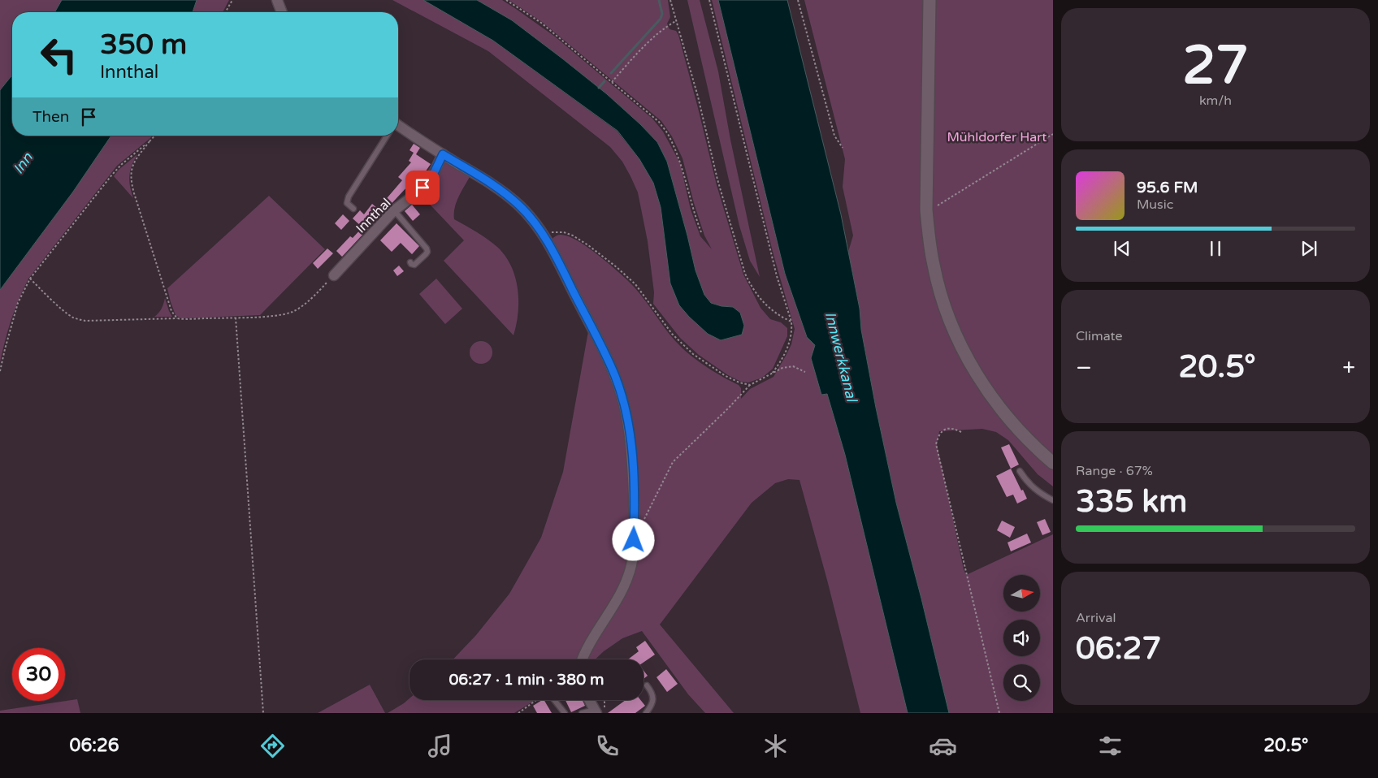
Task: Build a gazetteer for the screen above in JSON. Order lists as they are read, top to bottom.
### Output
{
  "streets": {
    "street": ["Innthal"]
  },
  "water": ["Inn", "Innwerkkanal"],
  "parks": ["Mühldorfer Hart"],
  "north": "right",
  "page": {
    "tile": [
      ["27", "km/h"],
      "Climate",
      ["Range · 67%", "335 km"],
      ["Arrival", "06:27"]
    ],
    "turn": ["350 m", "Innthal"],
    "then": "Then",
    "song": ["95.6 FM", "Music"],
    "heat": ["−", "20.5°", "+"],
    "limit": "30",
    "trip": "06:27 · 1 min · 380 m",
    "tabs": ["06:26", "20.5°"]
  }
}
